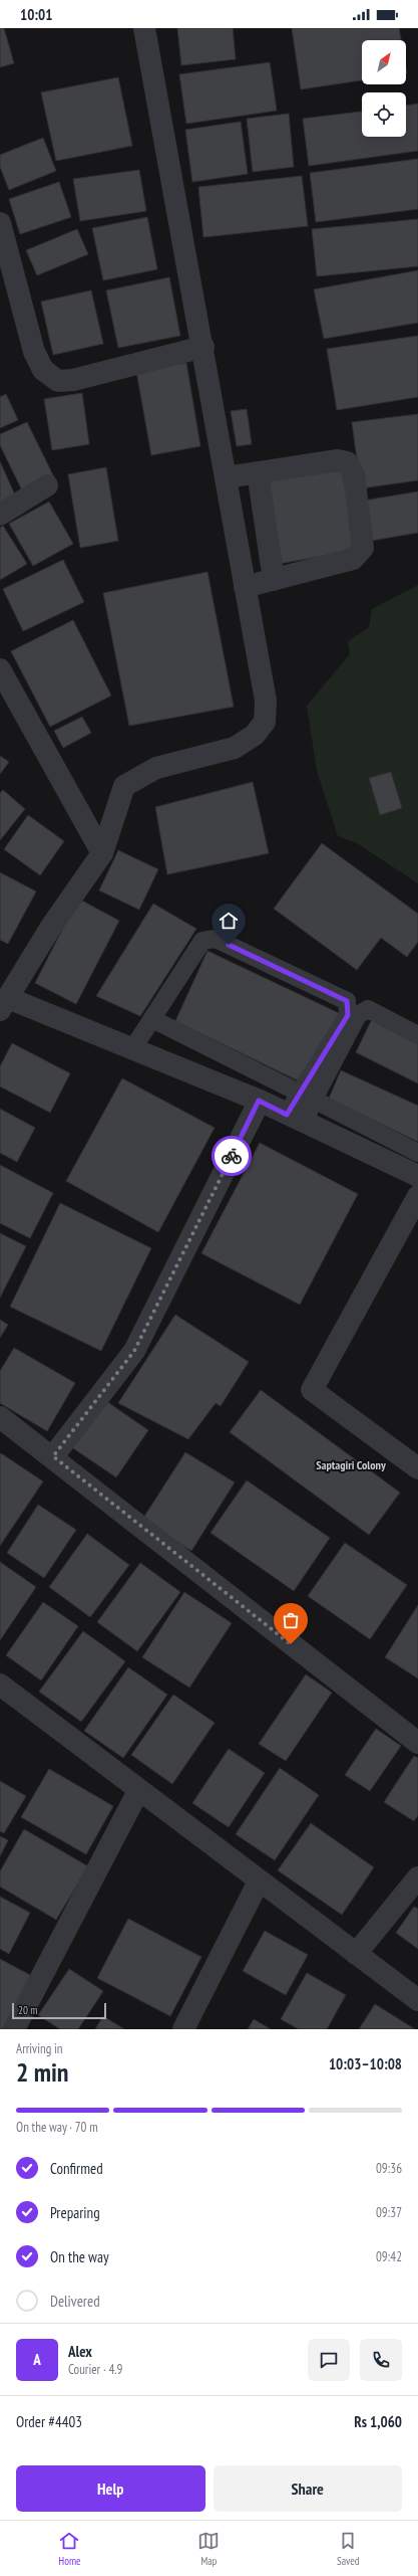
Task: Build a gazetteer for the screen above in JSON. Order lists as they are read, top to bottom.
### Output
{
  "districts": ["Saptagiri Colony"],
  "scale_bar": "20 m",
  "north": "top right",
  "page": {
    "status": "10:01",
    "scale": "20 m",
    "heading": ["2 min", "Arriving in", "10:03–10:08"],
    "panel": [
      "Alex",
      "Courier · 4.9",
      "Order #4403",
      "Rs 1,060"
    ],
    "bar": "On the way · 70 m",
    "list": [
      ["Confirmed", "09:36"],
      ["Preparing", "09:37"],
      ["On the way", "09:42"],
      "Delivered"
    ],
    "round": "A",
    "buttons": ["Help", "Share"],
    "tabs": ["Home", "Map", "Saved"]
  }
}
